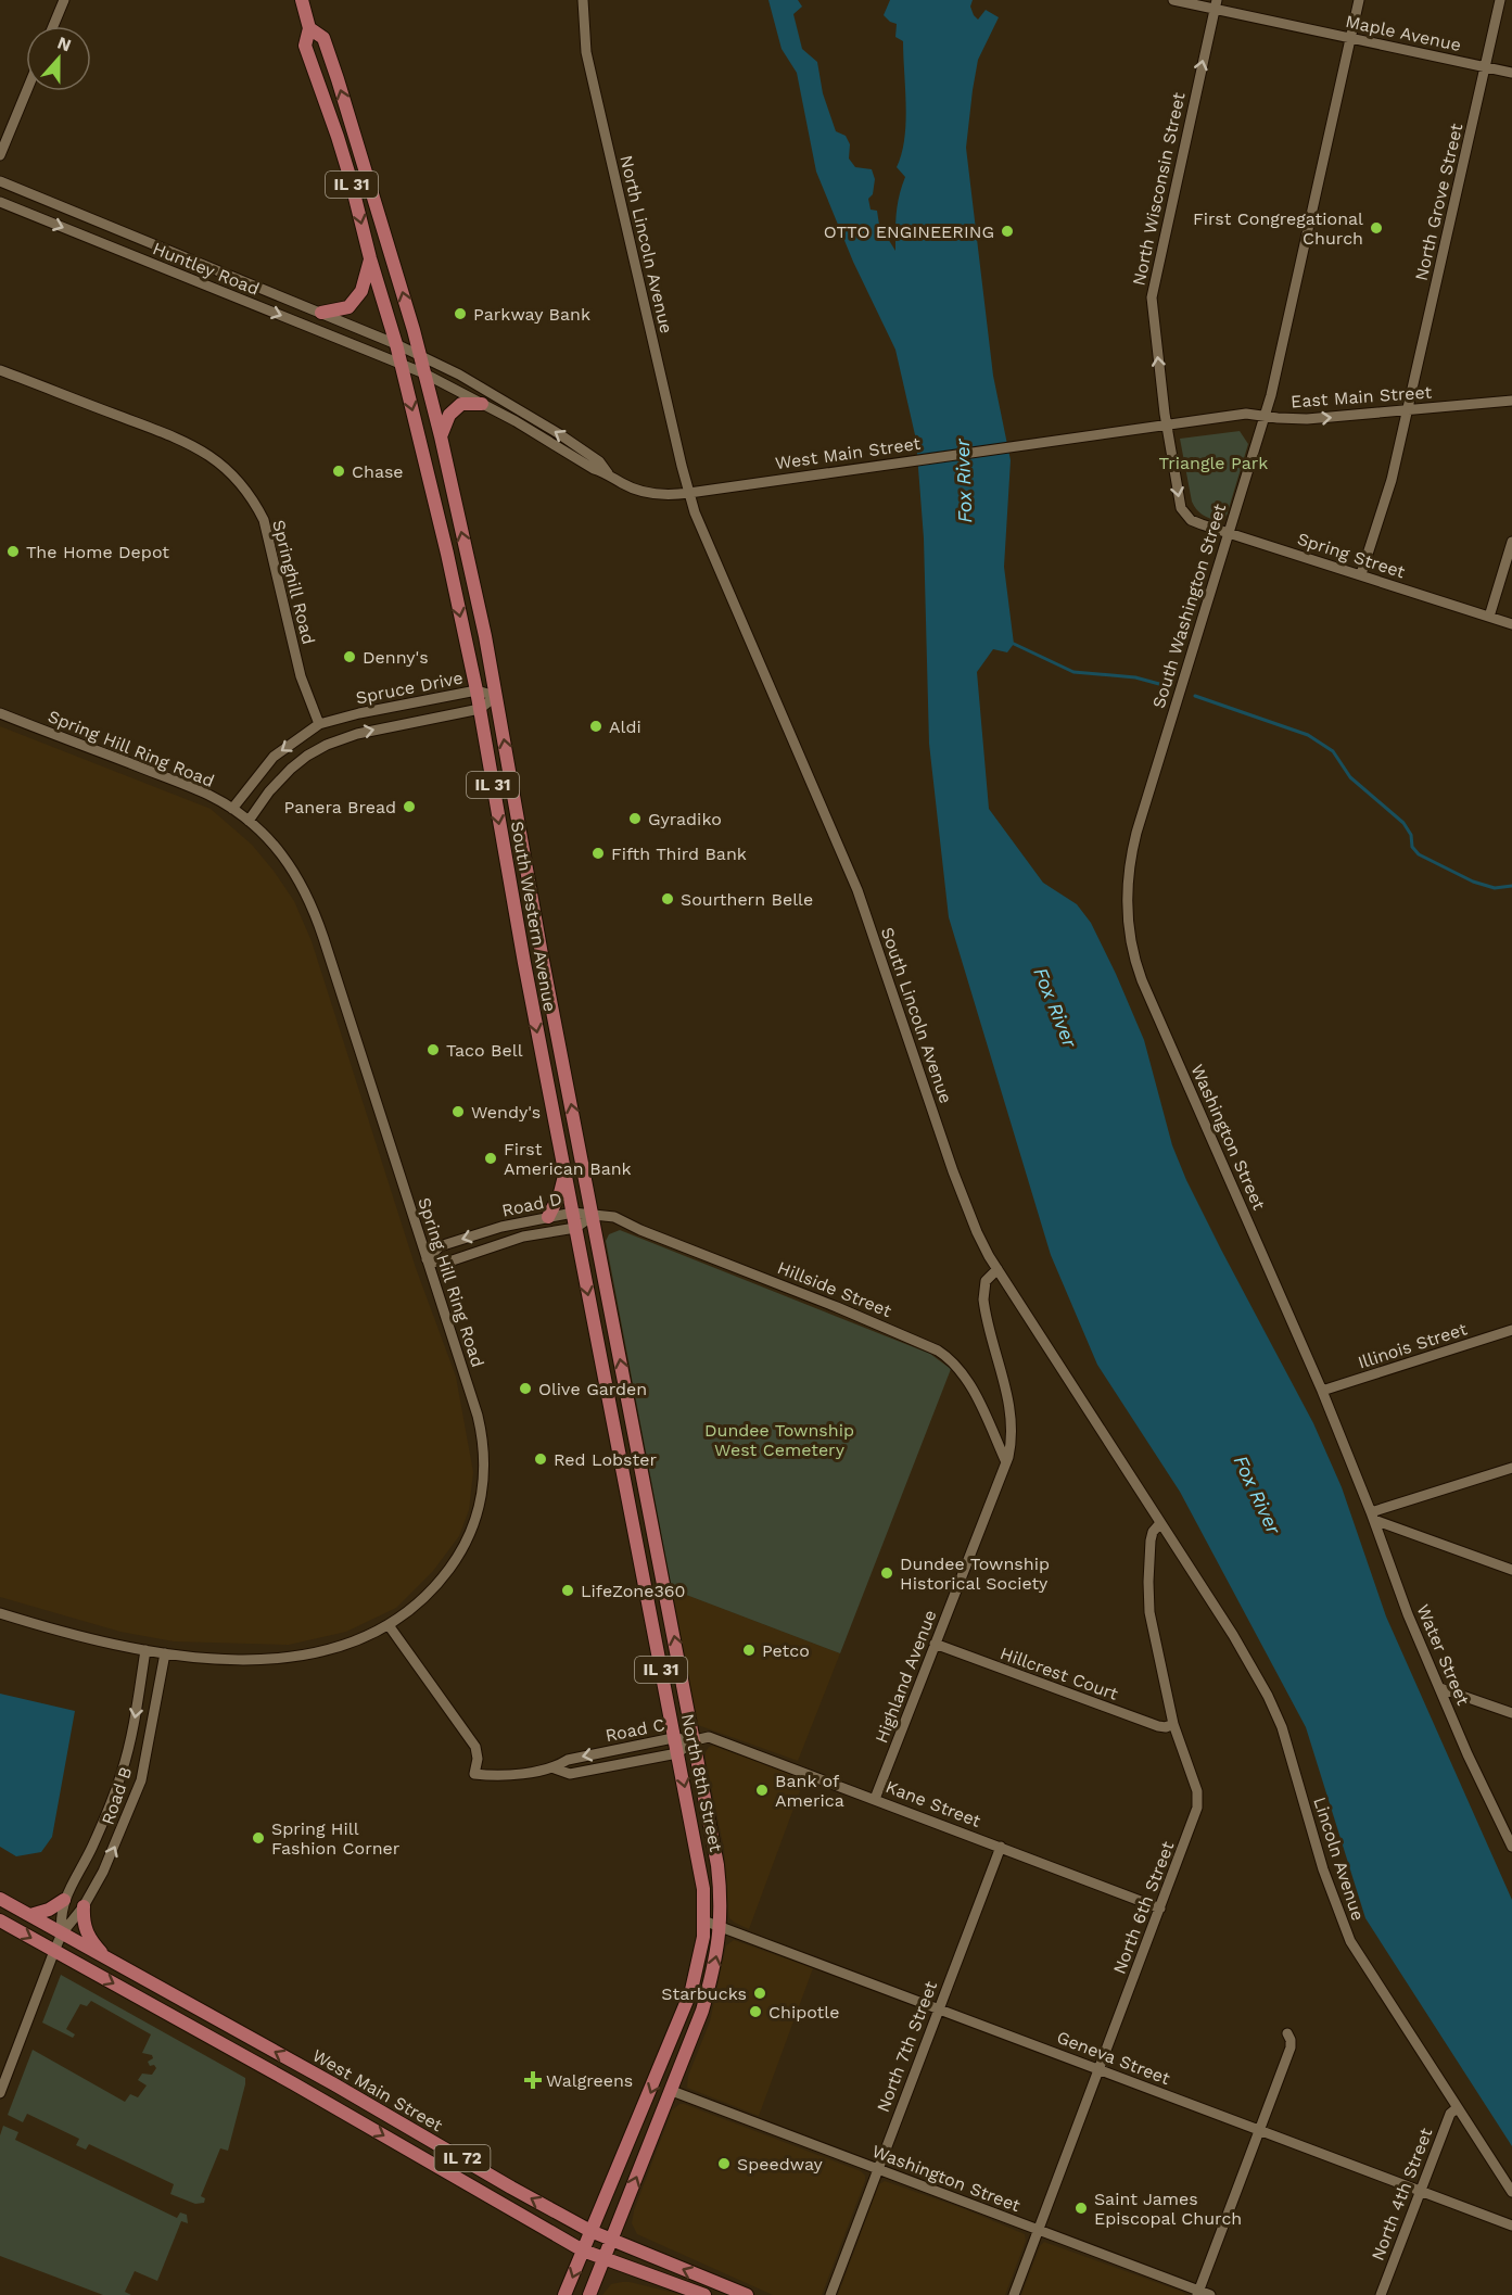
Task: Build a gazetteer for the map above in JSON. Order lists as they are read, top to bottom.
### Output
{
  "streets": {
    "main road": [
      "IL 31",
      "West Main Street",
      "South Western Avenue",
      "North 8th Street",
      "IL 72"
    ],
    "street": [
      "Maple Avenue",
      "North Wisconsin Street",
      "North Grove Street",
      "North Lincoln Avenue",
      "Huntley Road",
      "East Main Street",
      "Spring Street",
      "Springhill Road",
      "South Washington Street",
      "Spruce Drive",
      "Spring Hill Ring Road",
      "South Lincoln Avenue",
      "Washington Street",
      "Road D",
      "Hillside Street",
      "Illinois Street",
      "Water Street",
      "Hillcrest Court",
      "Highland Avenue",
      "Road C",
      "Road B",
      "Kane Street",
      "Lincoln Avenue",
      "North 6th Street",
      "North 7th Street",
      "Geneva Street",
      "North 4th Street"
    ]
  },
  "crossings": [
    ["Maple Avenue", "North Wisconsin Street"],
    ["Maple Avenue", "North Grove Street"],
    ["Maple Avenue", "South Washington Street"],
    ["IL 31", "Huntley Road"],
    ["IL 31", "West Main Street"],
    ["IL 31", "South Western Avenue"],
    ["IL 31", "North 8th Street"],
    ["North Wisconsin Street", "East Main Street"],
    ["North Wisconsin Street", "Spring Street"],
    ["North Grove Street", "East Main Street"],
    ["North Grove Street", "Spring Street"],
    ["North Lincoln Avenue", "West Main Street"],
    ["North Lincoln Avenue", "South Lincoln Avenue"],
    ["Huntley Road", "West Main Street"],
    ["Huntley Road", "South Western Avenue"],
    ["East Main Street", "West Main Street"],
    ["East Main Street", "South Washington Street"],
    ["West Main Street", "South Western Avenue"],
    ["West Main Street", "South Lincoln Avenue"],
    ["West Main Street", "North 8th Street"],
    ["West Main Street", "Road B"],
    ["Spring Street", "South Washington Street"],
    ["Springhill Road", "Spruce Drive"],
    ["South Washington Street", "Washington Street"],
    ["Spruce Drive", "Spring Hill Ring Road"],
    ["Spruce Drive", "South Western Avenue"],
    ["Spring Hill Ring Road", "Road D"],
    ["Spring Hill Ring Road", "Road C"],
    ["Spring Hill Ring Road", "Road B"],
    ["South Western Avenue", "Road D"],
    ["South Western Avenue", "Hillside Street"],
    ["South Western Avenue", "North 8th Street"],
    ["South Lincoln Avenue", "Highland Avenue"],
    ["South Lincoln Avenue", "Lincoln Avenue"],
    ["South Lincoln Avenue", "North 6th Street"],
    ["Washington Street", "Illinois Street"],
    ["Washington Street", "Water Street"],
    ["Washington Street", "North 8th Street"],
    ["Washington Street", "North 6th Street"],
    ["Washington Street", "North 7th Street"],
    ["Road D", "Hillside Street"],
    ["Road D", "North 8th Street"],
    ["Hillside Street", "Highland Avenue"],
    ["Hillside Street", "North 8th Street"],
    ["Hillcrest Court", "Highland Avenue"],
    ["Hillcrest Court", "North 6th Street"],
    ["Highland Avenue", "Kane Street"],
    ["Road C", "North 8th Street"],
    ["Road C", "Kane Street"],
    ["North 8th Street", "Kane Street"],
    ["North 8th Street", "Geneva Street"],
    ["Kane Street", "North 6th Street"],
    ["Kane Street", "North 7th Street"],
    ["Lincoln Avenue", "North 6th Street"],
    ["Lincoln Avenue", "North 4th Street"],
    ["North 6th Street", "Geneva Street"],
    ["North 7th Street", "Geneva Street"],
    ["Geneva Street", "North 4th Street"]
  ],
  "water": ["Fox River"],
  "parks": ["Triangle Park", "Dundee Township West Cemetery"],
  "places": {
    "other": [
      "First Congregational Church",
      "OTTO ENGINEERING",
      "Parkway Bank",
      "Chase",
      "The Home Depot",
      "Denny's",
      "Aldi",
      "Panera Bread",
      "Gyradiko",
      "Fifth Third Bank",
      "Sourthern Belle",
      "Taco Bell",
      "Wendy's",
      "First American Bank",
      "Olive Garden",
      "Red Lobster",
      "Dundee Township Historical Society",
      "LifeZone360",
      "Petco",
      "Bank of America",
      "Spring Hill Fashion Corner",
      "Starbucks",
      "Chipotle",
      "Speedway",
      "Saint James Episcopal Church"
    ],
    "health": ["Walgreens"]
  },
  "north": "top"
}
